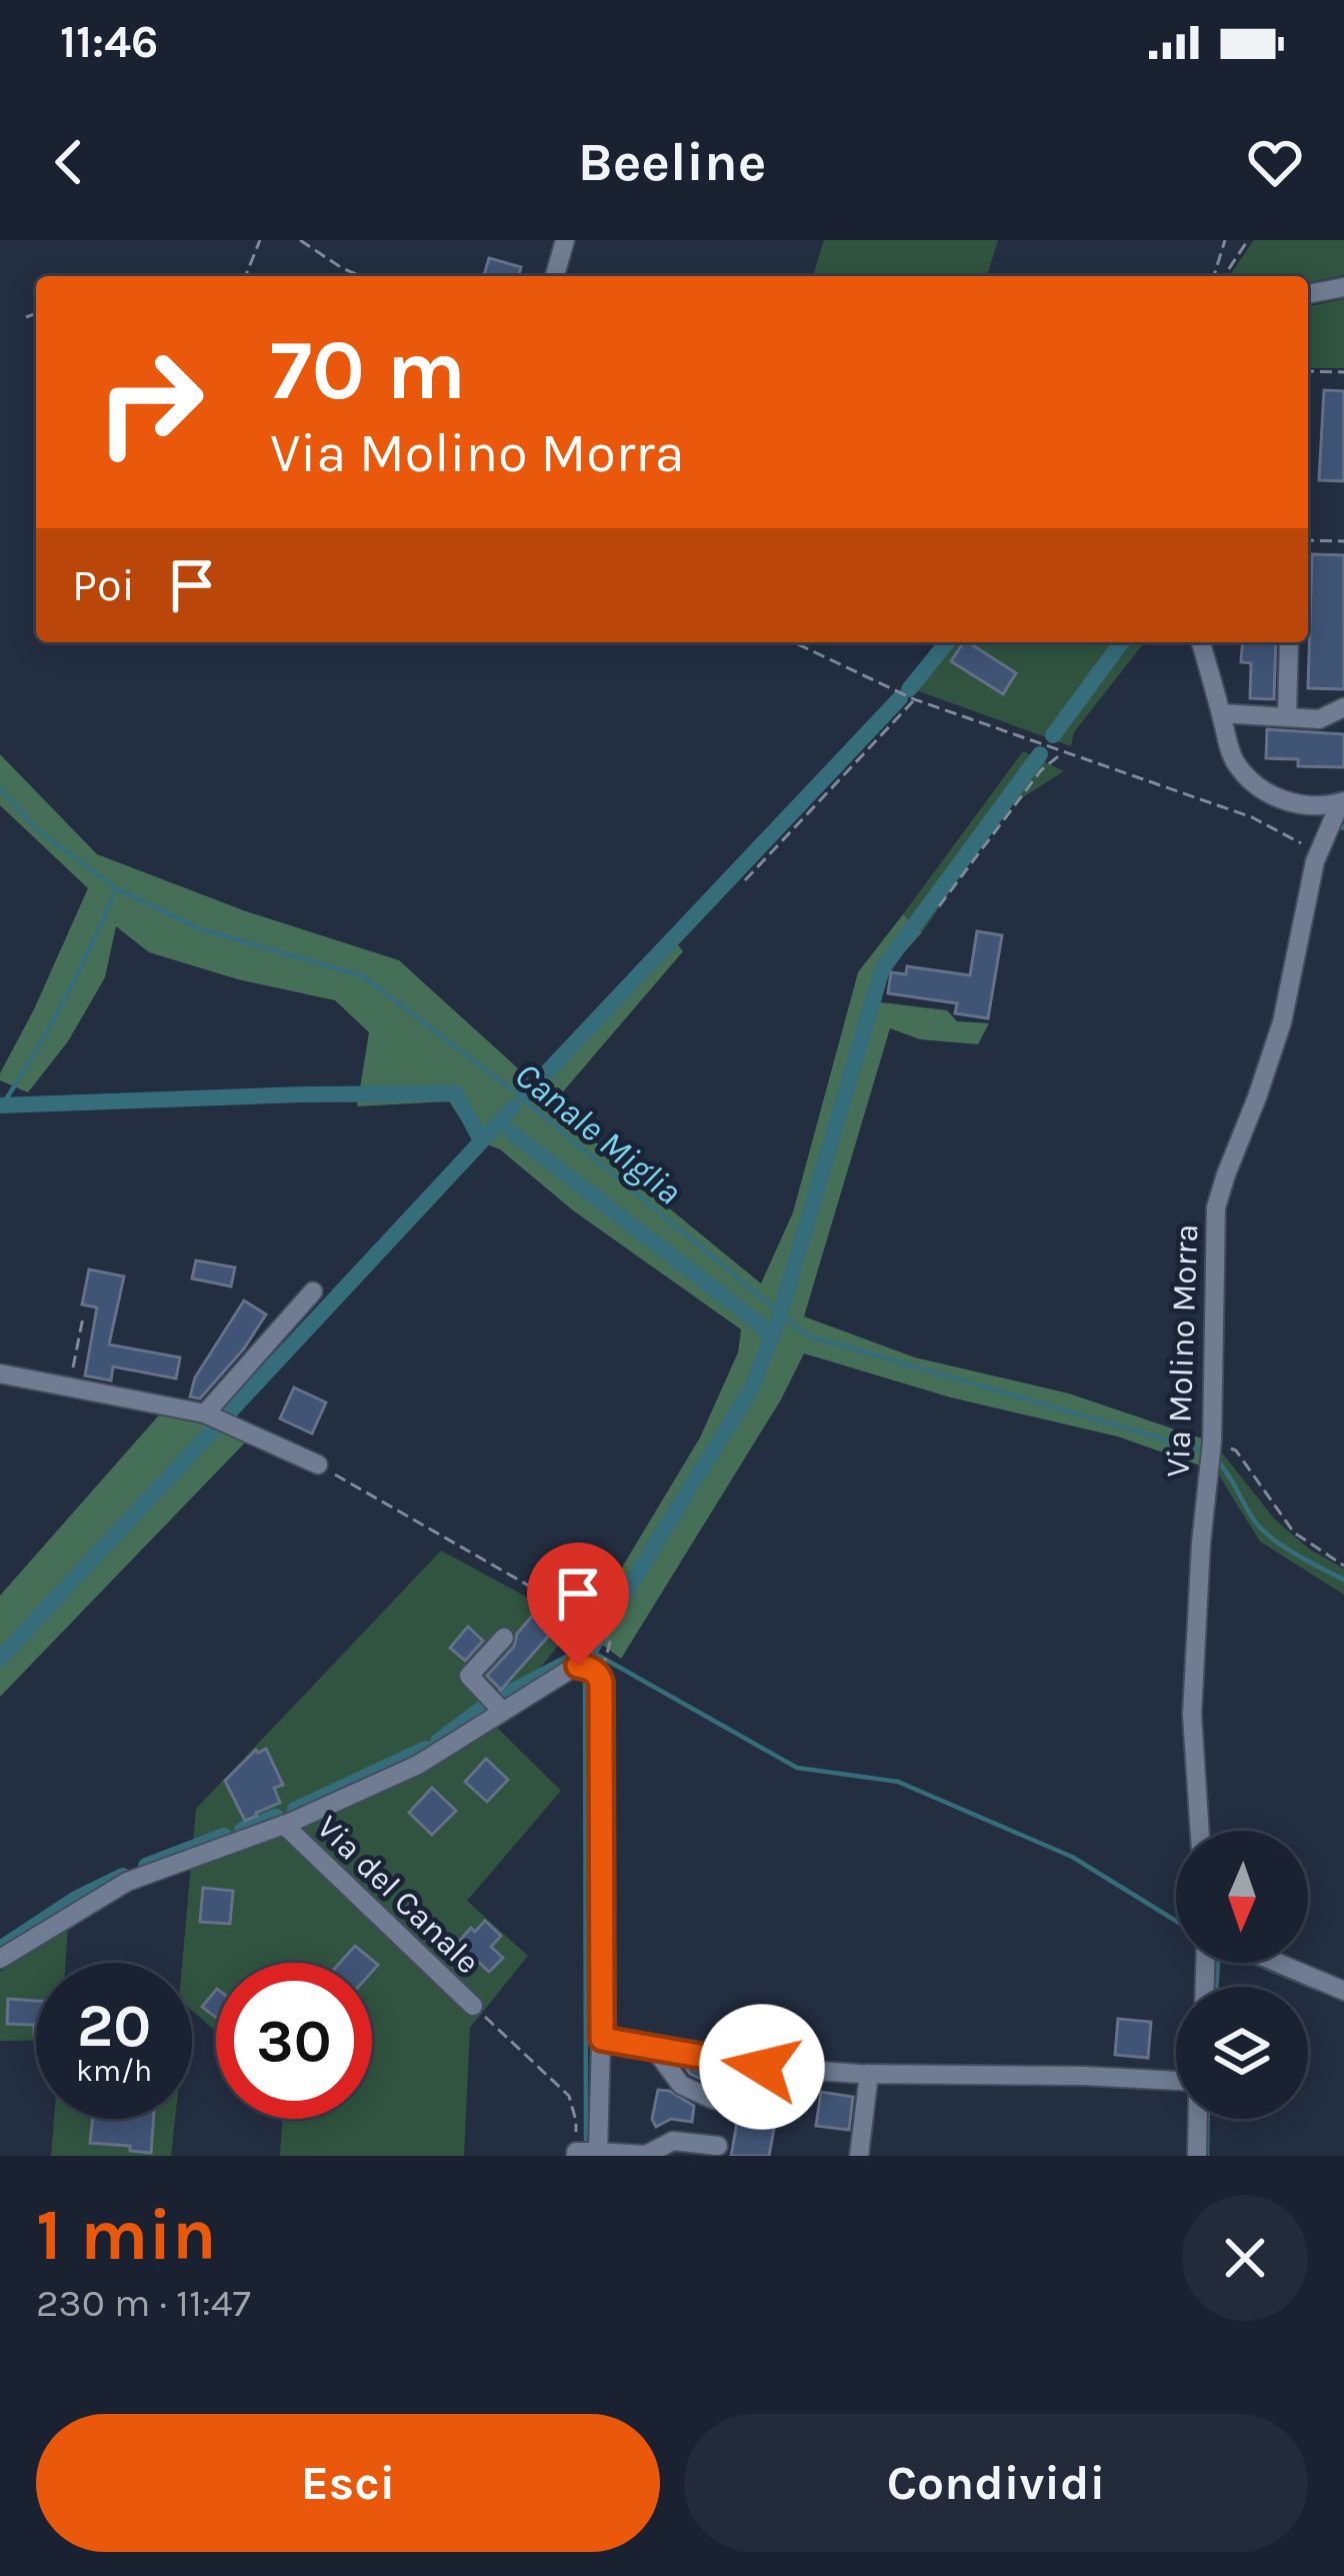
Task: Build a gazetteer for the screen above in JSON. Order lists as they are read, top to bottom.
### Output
{
  "streets": {
    "street": ["Via Molino Morra", "Via del Canale"]
  },
  "water": ["Canale Miglia"],
  "north": "bottom",
  "page": {
    "status": "11:46",
    "header": "Beeline",
    "turn": ["70 m", "Via Molino Morra"],
    "then": "Poi",
    "speed": "20 km/h",
    "limit": "30",
    "heading": ["1 min", "230 m · 11:47"],
    "buttons": ["Esci", "Condividi"]
  }
}
